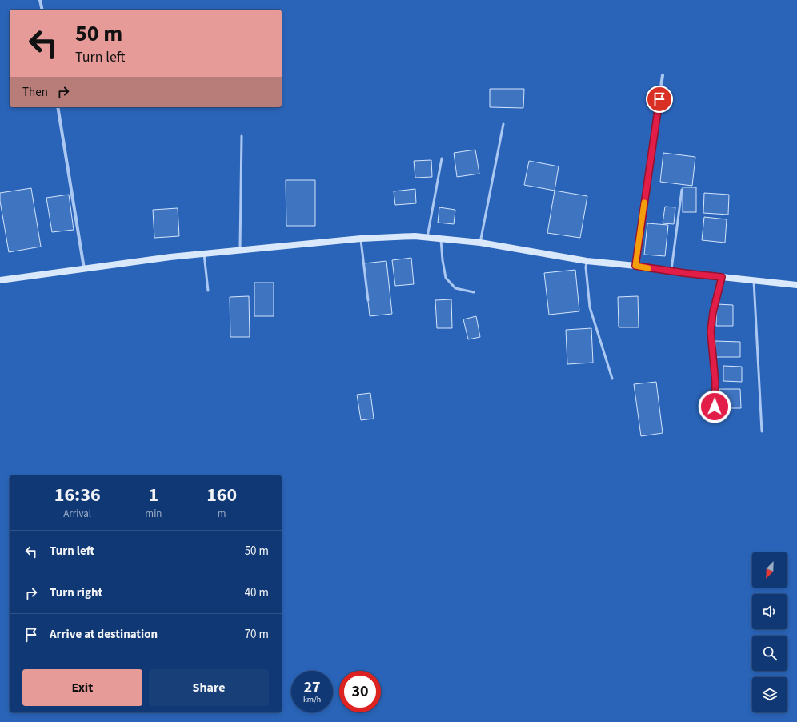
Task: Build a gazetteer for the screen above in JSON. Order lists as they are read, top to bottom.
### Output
{
  "north": "bottom left",
  "page": {
    "turn": ["50 m", "Turn left"],
    "then": "Then",
    "eta": [
      "16:36",
      "Arrival",
      "1",
      "min",
      "160",
      "m"
    ],
    "list": [
      {
        "name": "Turn left",
        "value": "50 m"
      },
      {
        "name": "Turn right",
        "value": "40 m"
      },
      {
        "name": "Arrive at destination",
        "value": "70 m"
      }
    ],
    "buttons": ["Exit", "Share"],
    "speed": "27 km/h",
    "limit": "30"
  }
}
